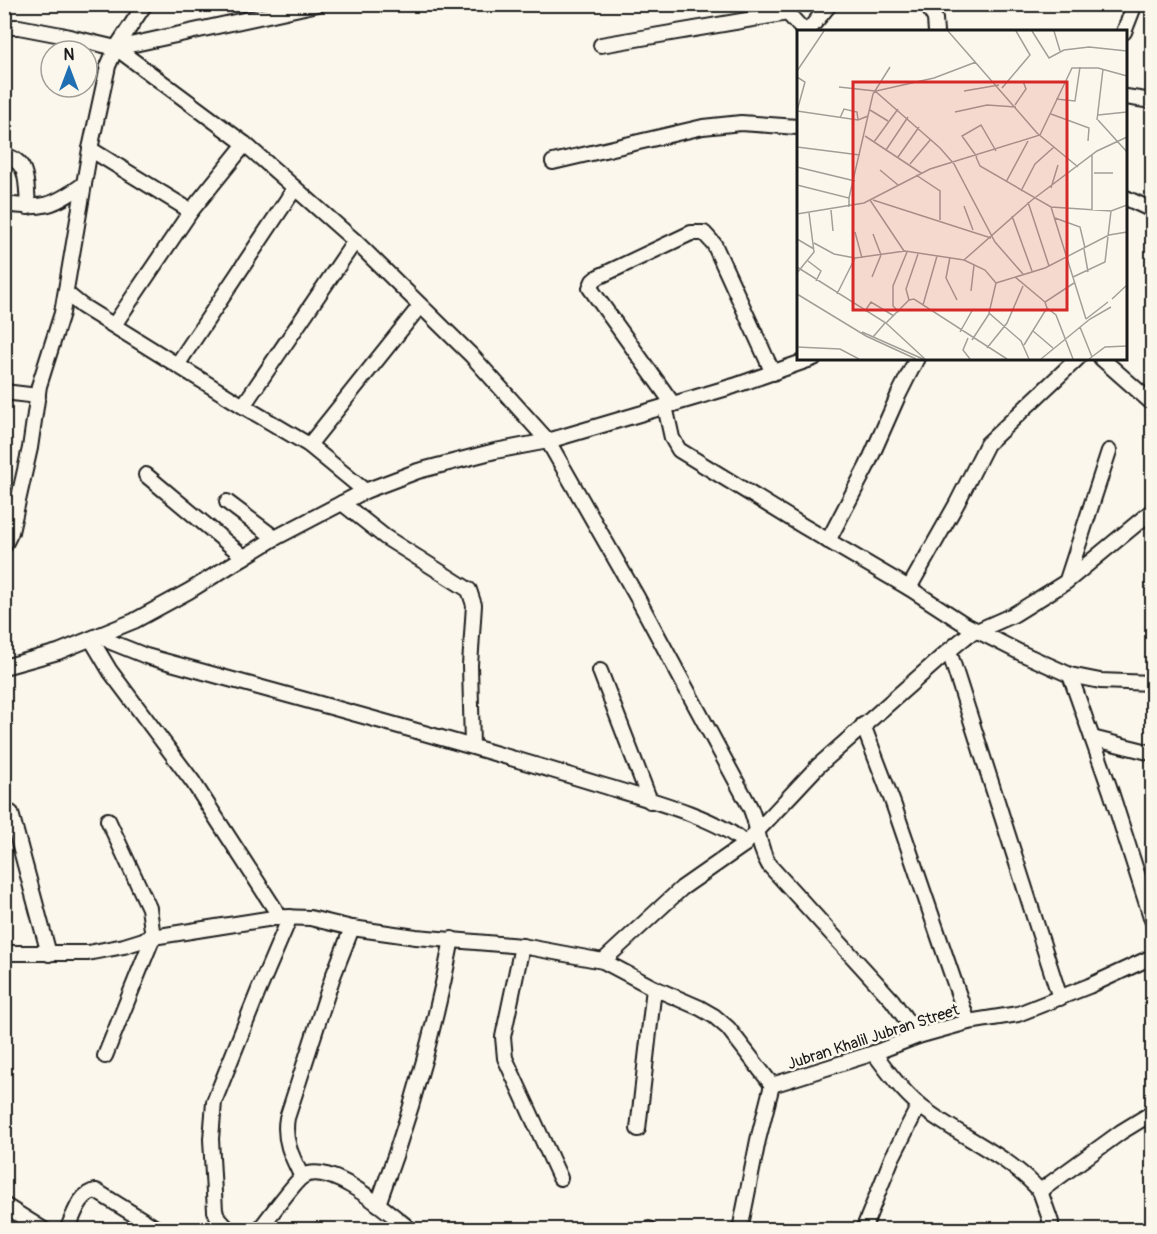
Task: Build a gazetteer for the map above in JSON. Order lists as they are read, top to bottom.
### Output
{
  "streets": {
    "street": ["Jubran Khalil Jubran Street"]
  },
  "north": "top"
}
